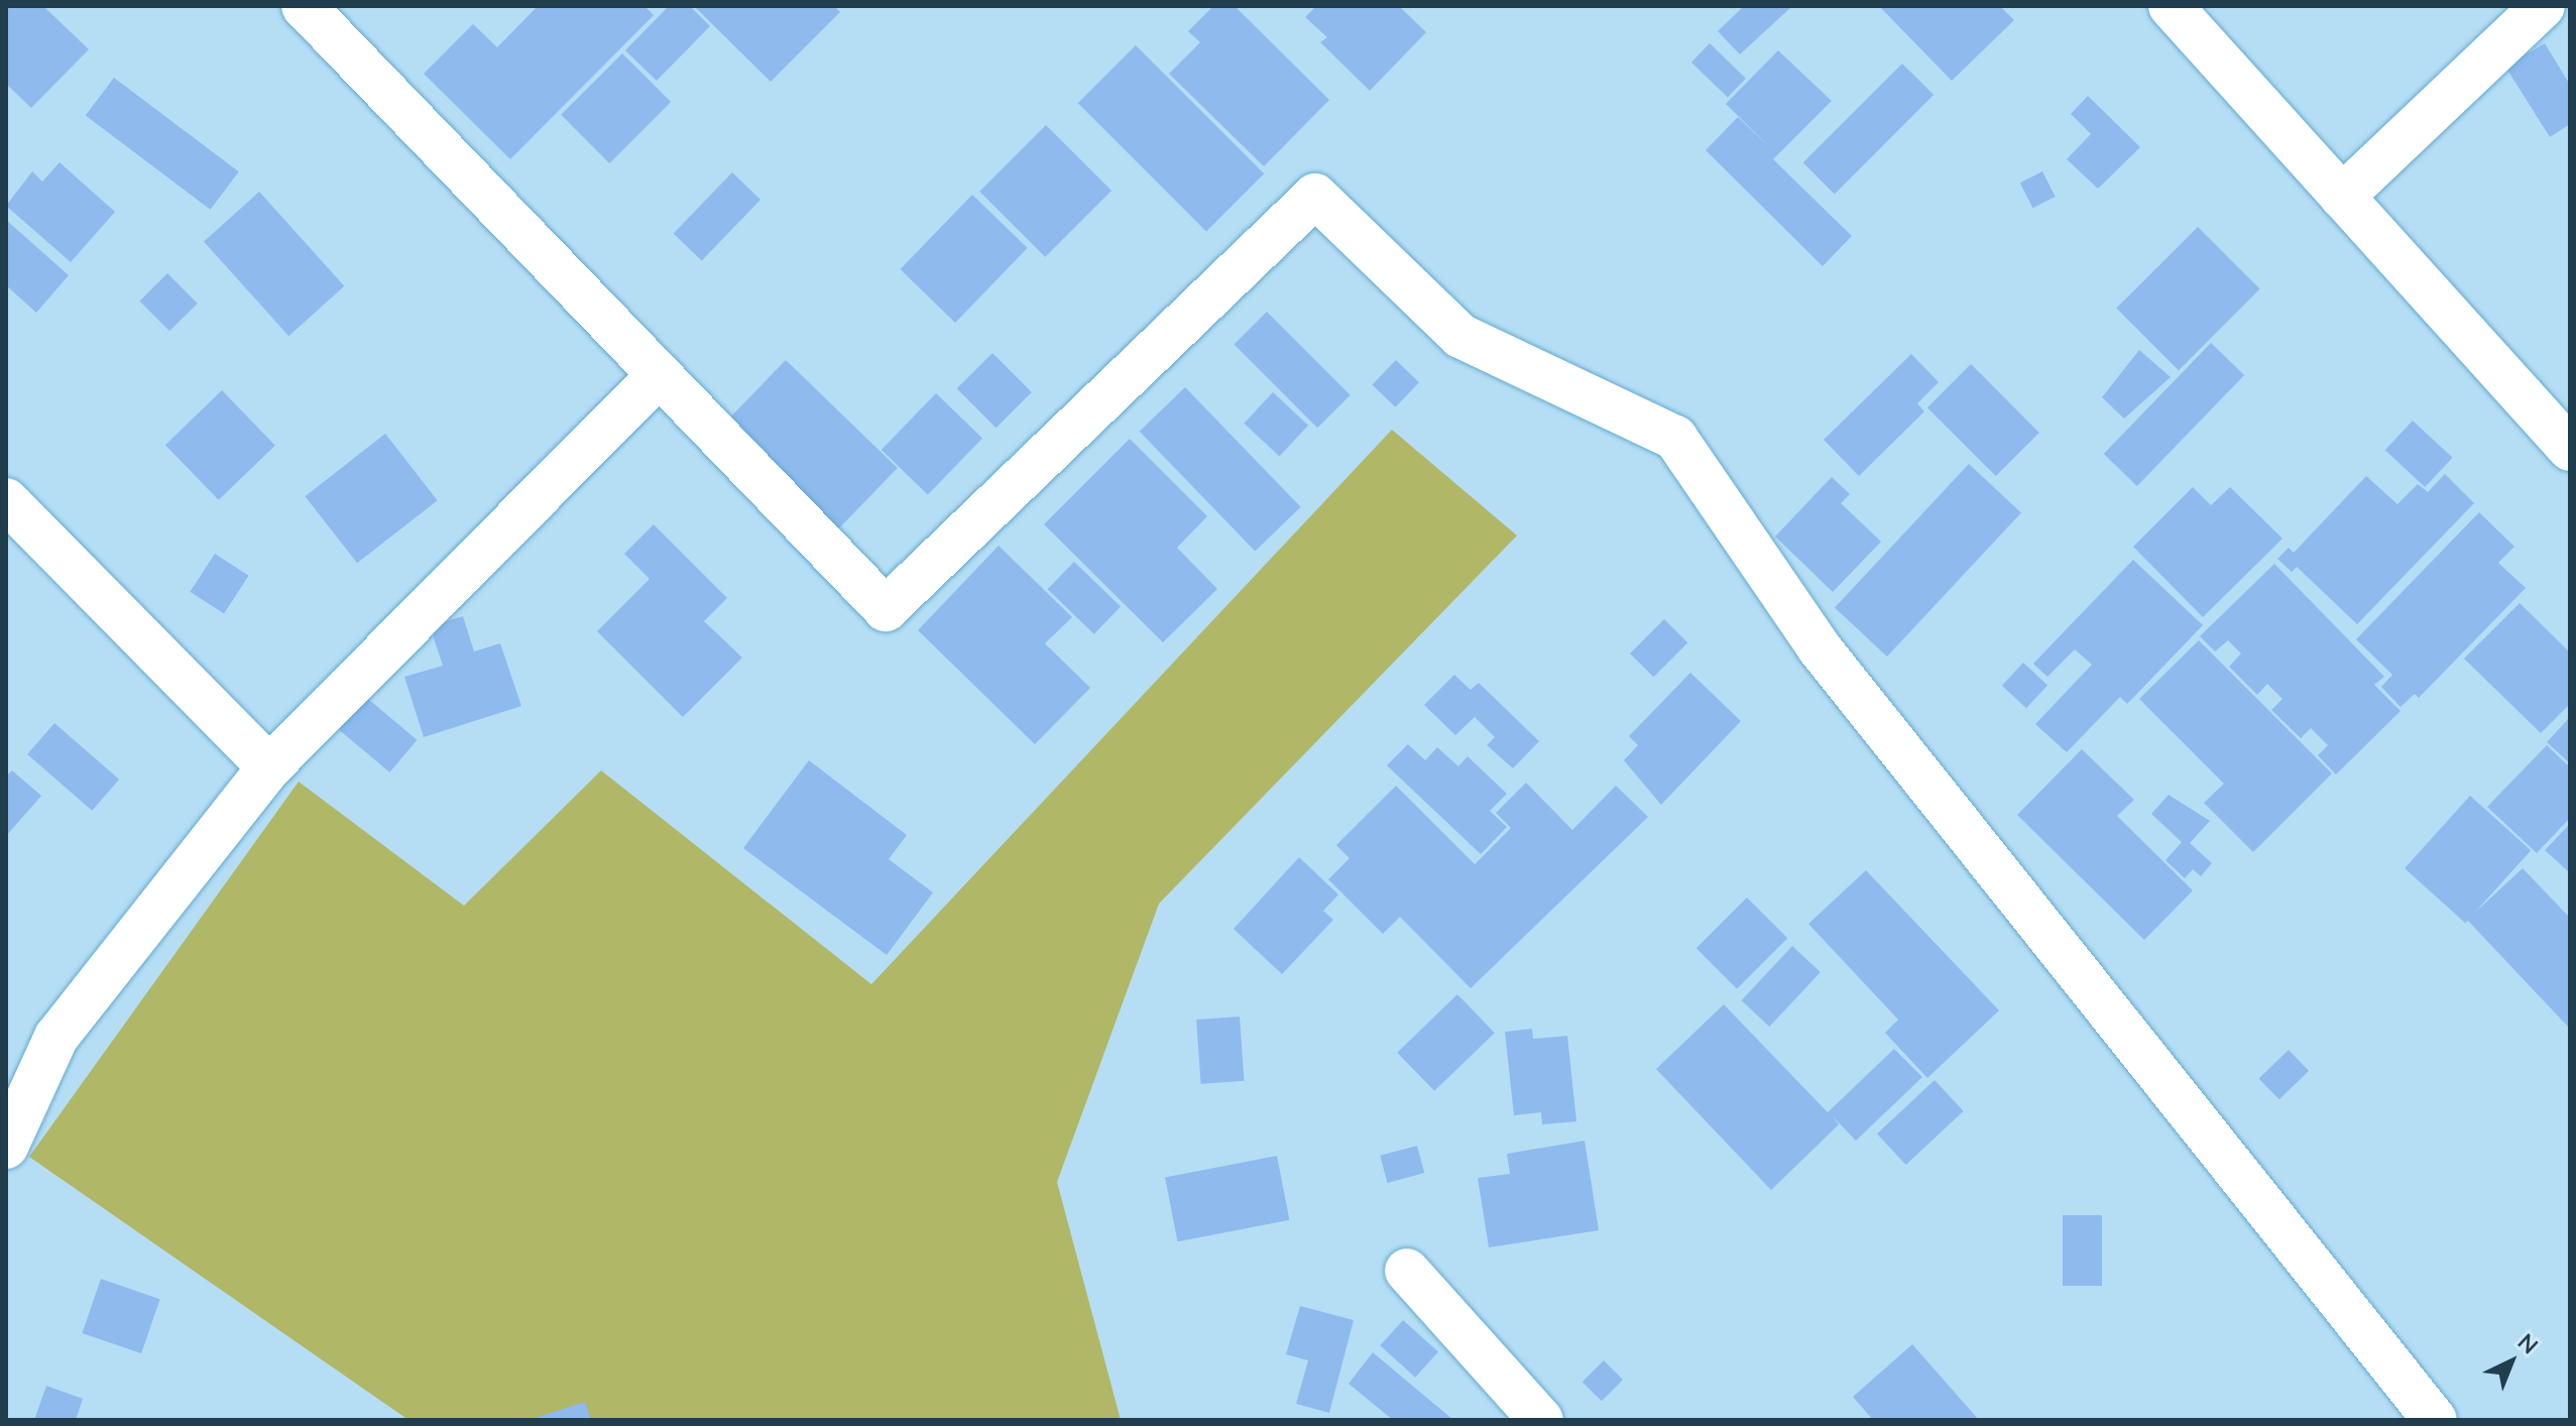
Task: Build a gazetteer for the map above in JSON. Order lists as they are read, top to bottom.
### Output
{
  "north": "top right"
}
